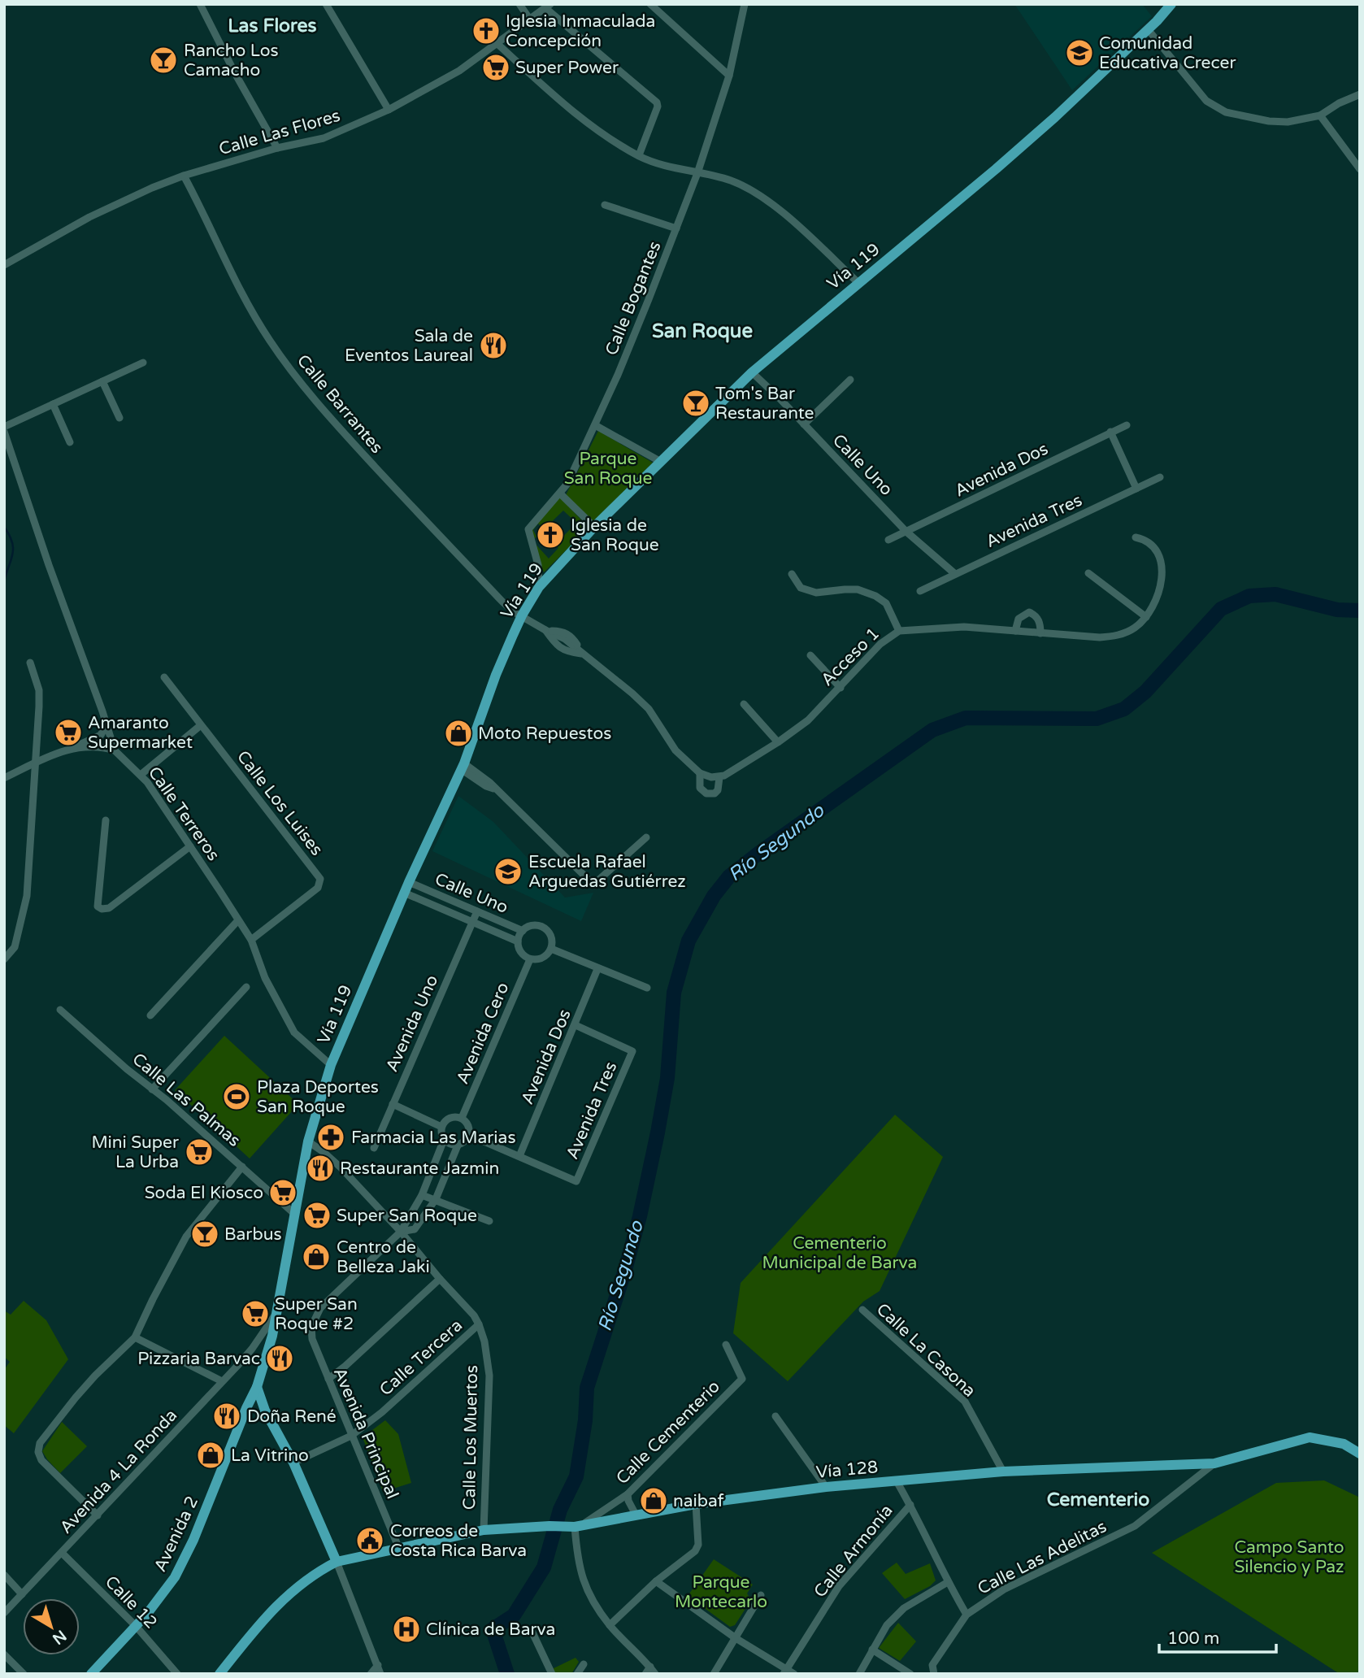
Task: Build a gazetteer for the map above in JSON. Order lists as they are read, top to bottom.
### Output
{
  "streets": {
    "main road": ["Vía 119", "Vía 128", "Avenida 2"],
    "street": [
      "Calle Las Flores",
      "Calle Bogantes",
      "Calle Barrantes",
      "Calle Uno",
      "Avenida Dos",
      "Avenida Tres",
      "Acceso 1",
      "Calle Los Luises",
      "Calle Terreros",
      "Avenida Uno",
      "Avenida Cero",
      "Calle Las Palmas",
      "Calle La Casona",
      "Calle Tercera",
      "Calle Cementerio",
      "Avenida Principal",
      "Calle Los Muertos",
      "Avenida 4 La Ronda",
      "Calle Armonía",
      "Calle Las Adelitas",
      "Calle 12"
    ]
  },
  "crossings": [
    ["Calle Las Flores", "Calle Barrantes"],
    ["Vía 119", "Calle Bogantes"],
    ["Vía 119", "Calle Barrantes"],
    ["Vía 119", "Calle Uno"],
    ["Vía 119", "Calle Terreros"],
    ["Vía 119", "Calle Las Palmas"],
    ["Vía 119", "Calle Los Muertos"],
    ["Vía 119", "Avenida 4 La Ronda"],
    ["Vía 119", "Avenida 2"],
    ["Calle Uno", "Avenida Dos"],
    ["Calle Uno", "Avenida Tres"],
    ["Calle Uno", "Avenida Uno"],
    ["Calle Uno", "Avenida Cero"],
    ["Avenida Dos", "Avenida Tres"],
    ["Calle Los Luises", "Calle Terreros"],
    ["Calle La Casona", "Vía 128"],
    ["Calle Tercera", "Avenida Principal"],
    ["Calle Tercera", "Calle Los Muertos"],
    ["Calle Cementerio", "Vía 128"],
    ["Avenida Principal", "Calle Los Muertos"],
    ["Avenida Principal", "Vía 128"],
    ["Calle Los Muertos", "Vía 128"],
    ["Vía 128", "Calle Las Adelitas"],
    ["Avenida 4 La Ronda", "Calle 12"],
    ["Avenida 2", "Calle 12"]
  ],
  "districts": ["Las Flores", "San Roque", "Cementerio"],
  "water": ["Río Segundo"],
  "parks": [
    "Parque San Roque",
    "Cementerio Municipal de Barva",
    "Campo Santo Silencio y Paz",
    "Parque Montecarlo"
  ],
  "places": {
    "church": ["Iglesia Inmaculada Concepción", "Iglesia de San Roque"],
    "school or university": ["Comunidad Educativa Crecer", "Escuela Rafael Arguedas Gutiérrez"],
    "bar": ["Rancho Los Camacho", "Tom's Bar Restaurante", "Barbus"],
    "supermarket": [
      "Super Power",
      "Amaranto Supermarket",
      "Mini Super La Urba",
      "Soda El Kiosco",
      "Super San Roque",
      "Super San Roque #2"
    ],
    "restaurant": [
      "Sala de Eventos Laureal",
      "Restaurante Jazmin",
      "Pizzaria Barvac",
      "Doña René"
    ],
    "shop": [
      "Moto Repuestos",
      "Centro de Belleza Jaki",
      "La Vitrino",
      "naibaf"
    ],
    "sports": ["Plaza Deportes San Roque"],
    "pharmacy": ["Farmacia Las Marias"],
    "public building": ["Correos de Costa Rica Barva"],
    "hospital": ["Clínica de Barva"]
  },
  "scale_bar": "100 m",
  "north": "bottom right"
}
